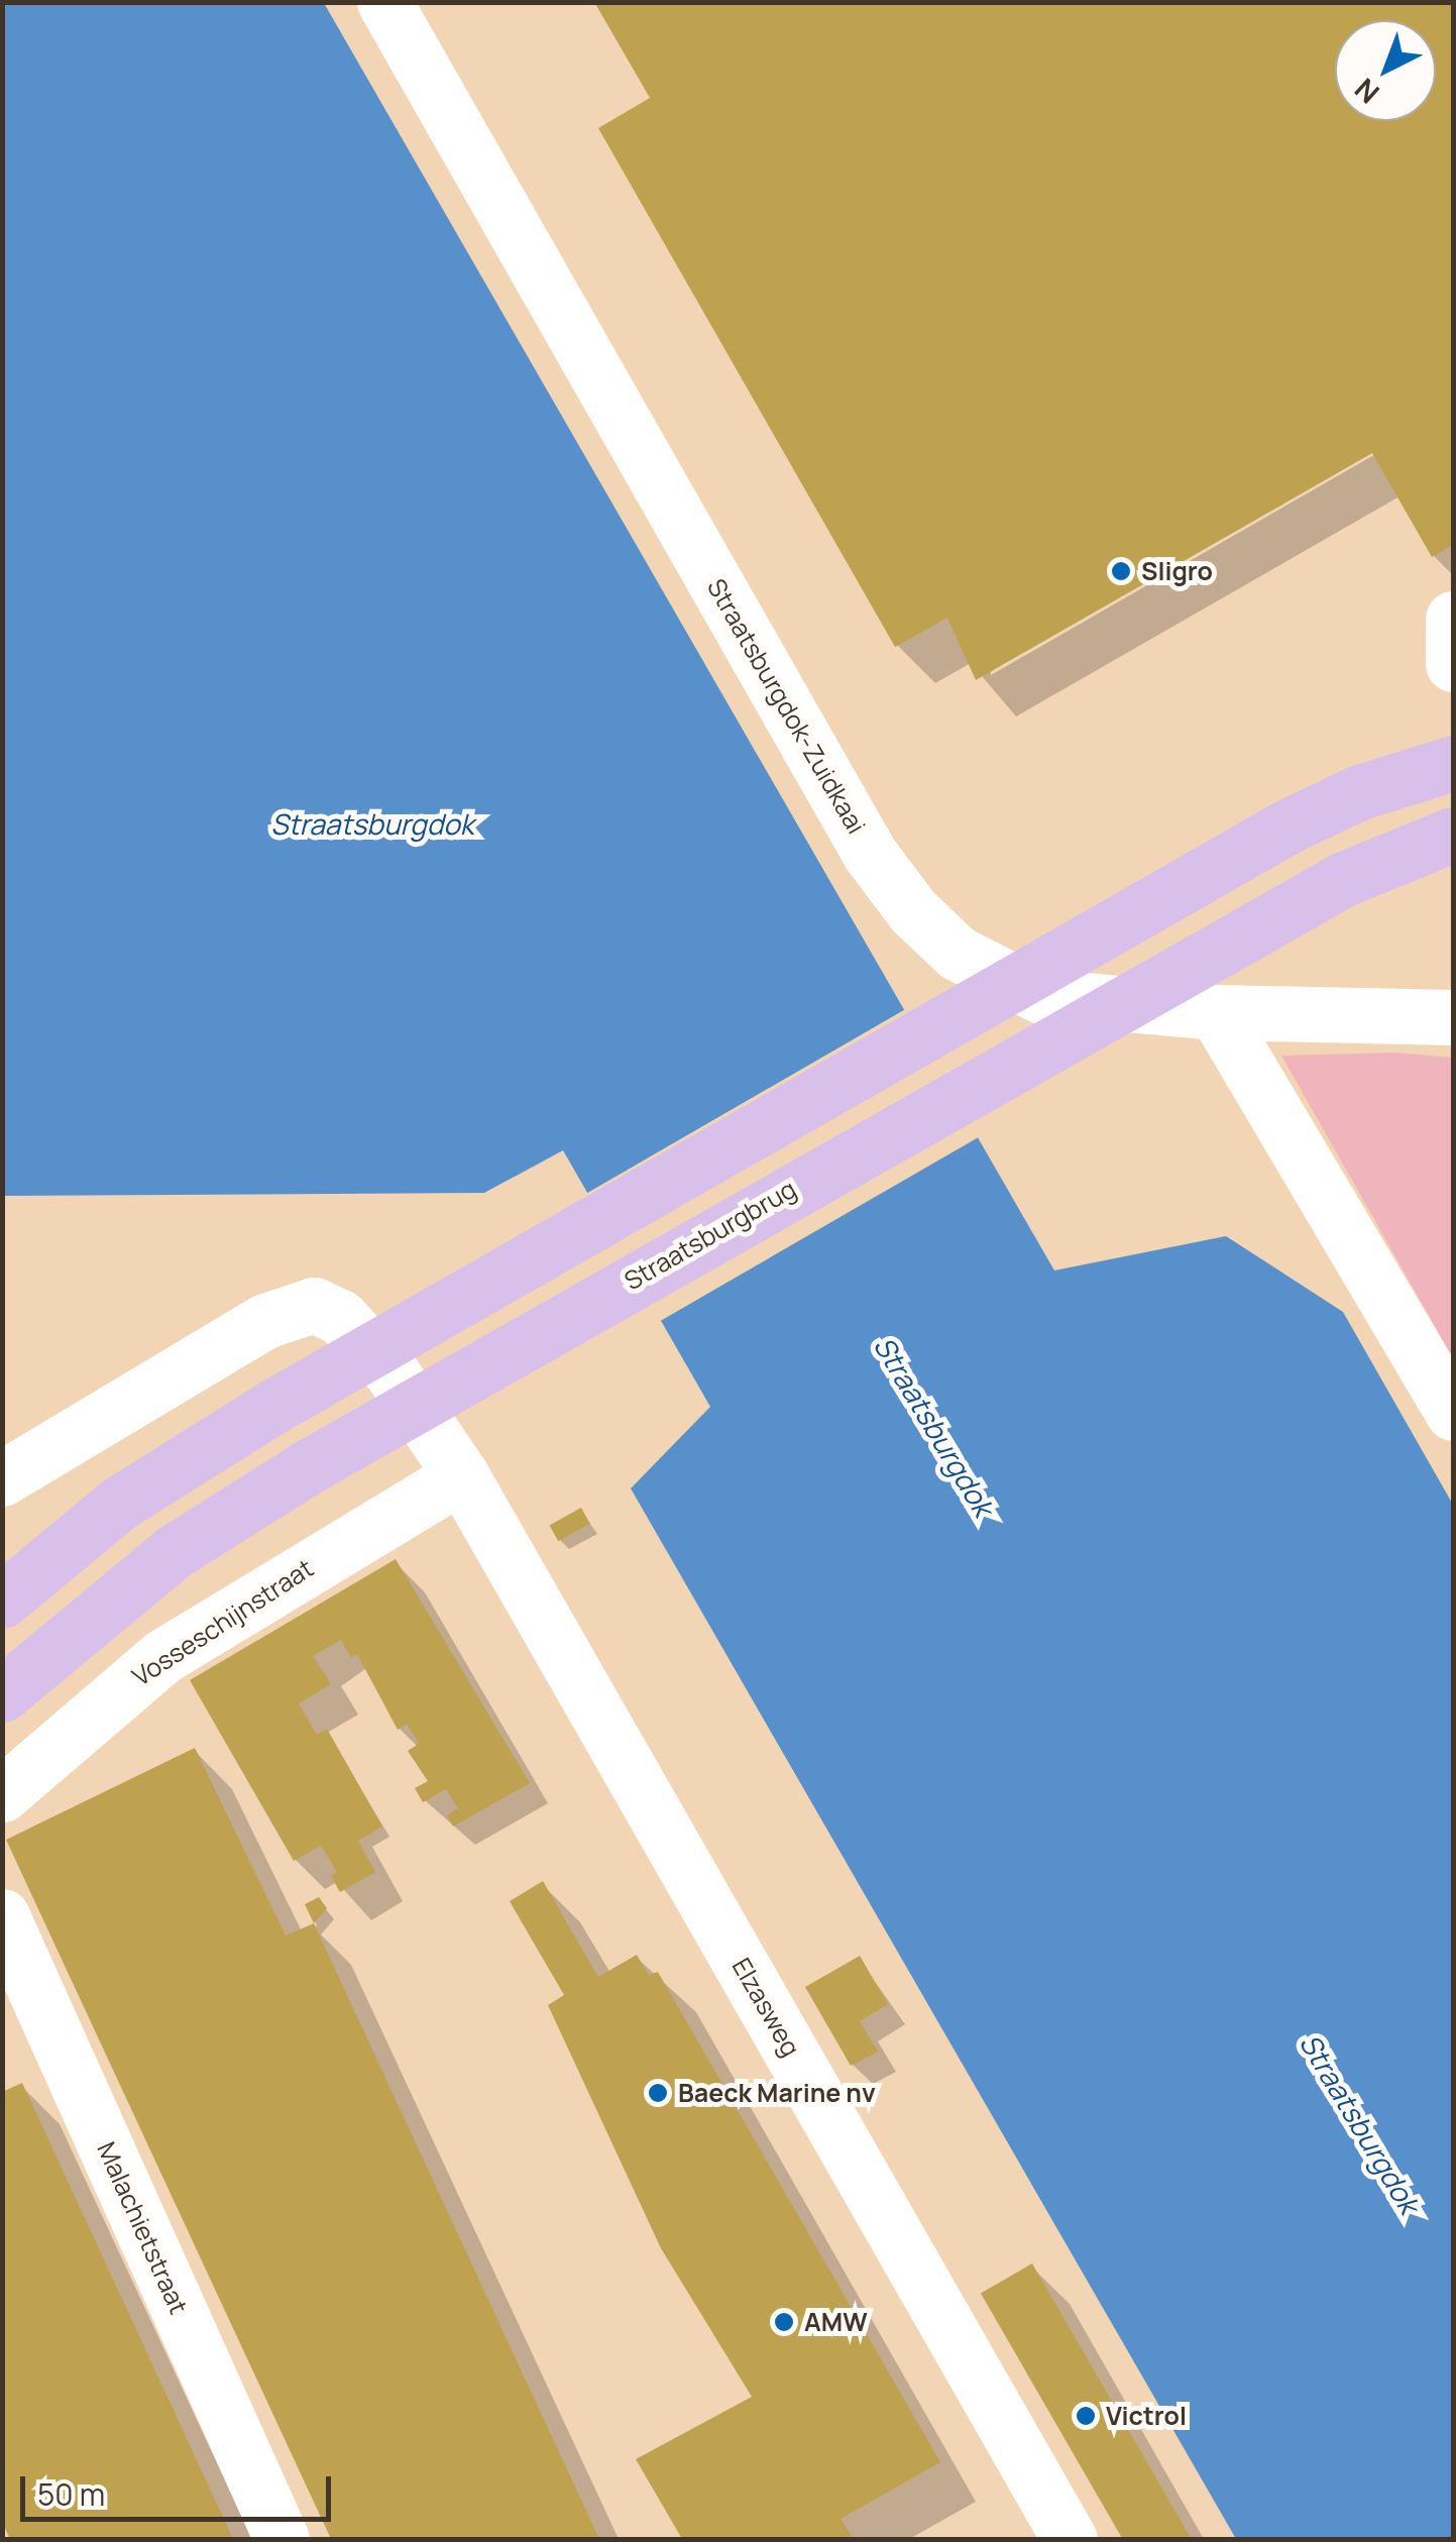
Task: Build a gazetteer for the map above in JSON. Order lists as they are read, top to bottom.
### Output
{
  "streets": {
    "main road": ["Straatsburgbrug"],
    "street": [
      "Straatsburgdok-Zuidkaai",
      "Vosseschijnstraat",
      "Elzasweg",
      "Malachietstraat"
    ]
  },
  "crossings": [
    ["Vosseschijnstraat", "Elzasweg"]
  ],
  "water": ["Straatsburgdok"],
  "places": [
    "Sligro",
    "Baeck Marine nv",
    "AMW",
    "Victrol"
  ],
  "scale_bar": "50 m",
  "north": "bottom left"
}
